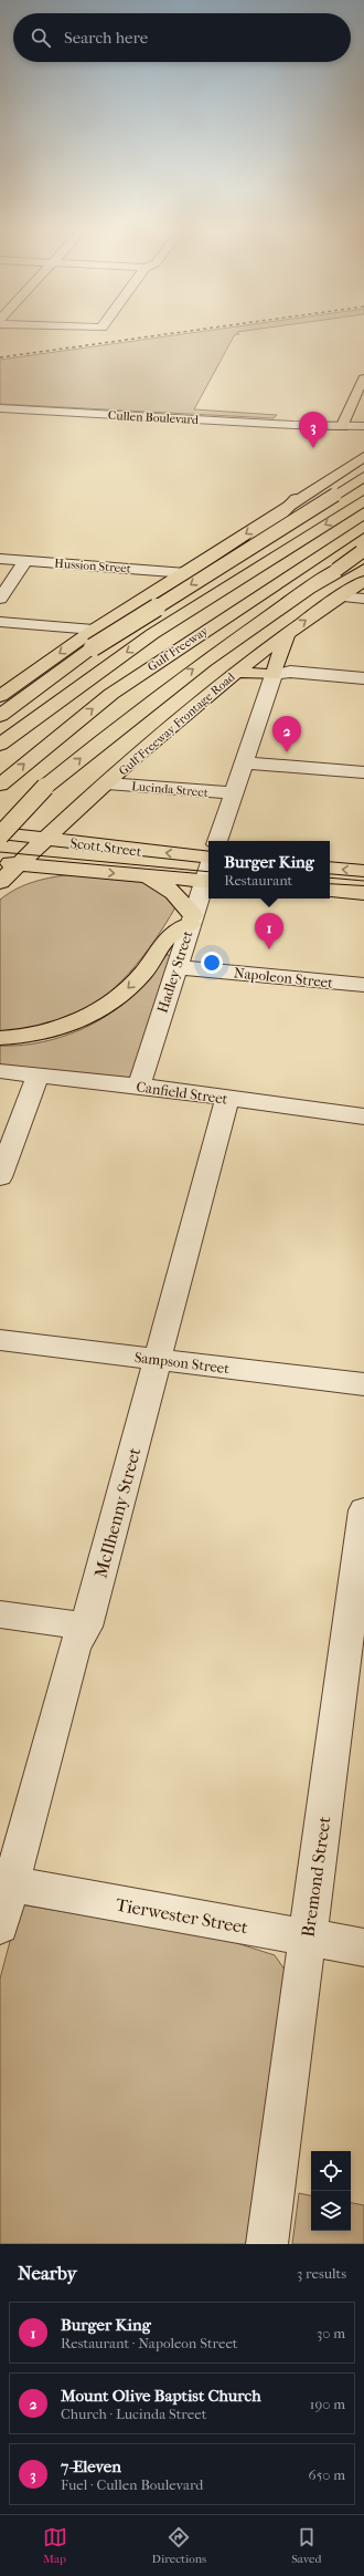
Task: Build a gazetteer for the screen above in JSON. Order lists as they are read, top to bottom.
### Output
{
  "streets": {
    "main road": ["Gulf Freeway", "Gulf Freeway Frontage Road", "Scott Street"],
    "street": [
      "Cullen Boulevard",
      "Hussion Street",
      "Lucinda Street",
      "Hadley Street",
      "Napoleon Street",
      "Canfield Street",
      "Sampson Street",
      "McIlhenny Street",
      "Bremond Street",
      "Tierwester Street"
    ]
  },
  "crossings": [
    ["Gulf Freeway Frontage Road", "Lucinda Street"],
    ["Gulf Freeway Frontage Road", "Scott Street"],
    ["Scott Street", "Hadley Street"],
    ["Hadley Street", "Napoleon Street"],
    ["Hadley Street", "Canfield Street"],
    ["Canfield Street", "McIlhenny Street"],
    ["Sampson Street", "McIlhenny Street"],
    ["McIlhenny Street", "Tierwester Street"],
    ["Bremond Street", "Tierwester Street"]
  ],
  "page": {
    "search": "Search here",
    "pins": ["3", "2", "1"],
    "popup": ["Burger King", "Restaurant"],
    "heading": ["Nearby", "3 results"],
    "list": [
      {
        "mark": "1",
        "name": "Burger King",
        "note": "Restaurant · Napoleon Street",
        "value": "30 m"
      },
      {
        "mark": "2",
        "name": "Mount Olive Baptist Church",
        "note": "Church · Lucinda Street",
        "value": "190 m"
      },
      {
        "mark": "3",
        "name": "7-Eleven",
        "note": "Fuel · Cullen Boulevard",
        "value": "650 m"
      }
    ],
    "nav": ["Map", "Directions", "Saved"]
  }
}
